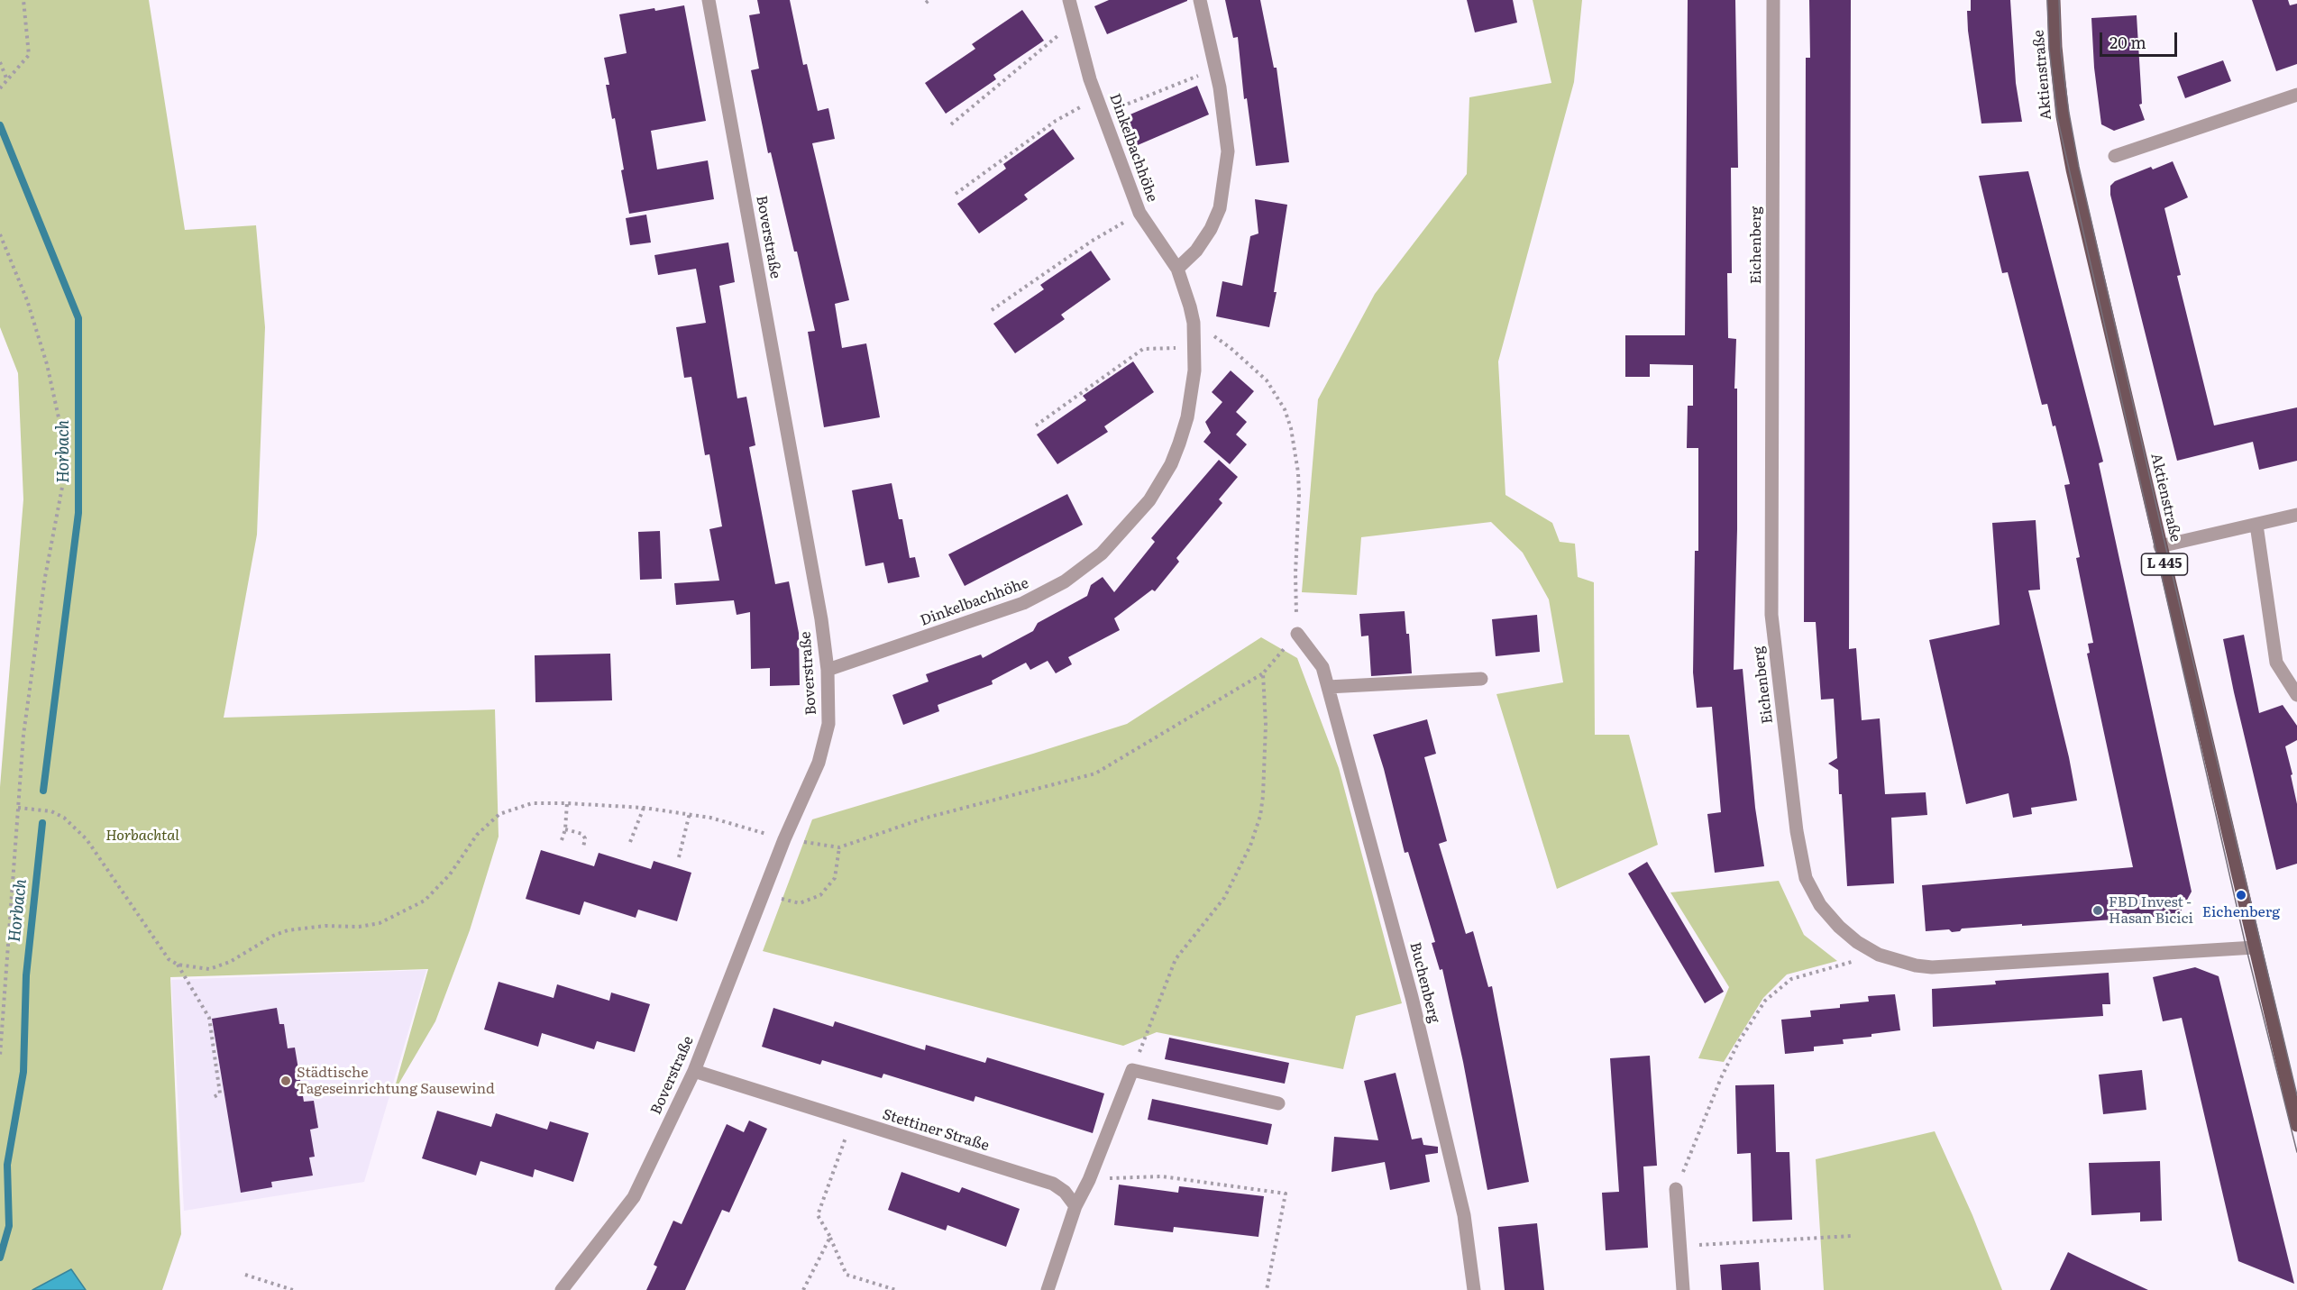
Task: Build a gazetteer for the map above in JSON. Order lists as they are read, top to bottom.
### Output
{
  "streets": {
    "main road": ["Aktienstraße", "L 445"],
    "street": [
      "Dinkelbachhöhe",
      "Boverstraße",
      "Eichenberg",
      "Buchenberg",
      "Stettiner Straße"
    ]
  },
  "crossings": [
    ["Aktienstraße", "Eichenberg"],
    ["Dinkelbachhöhe", "Boverstraße"],
    ["Boverstraße", "Stettiner Straße"]
  ],
  "water": ["Horbach"],
  "parks": ["Horbachtal"],
  "places": ["Eichenberg", "FBD Invest - Hasan Bicici", "Städtische Tageseinrichtung Sausewind"],
  "scale_bar": "20 m"
}
